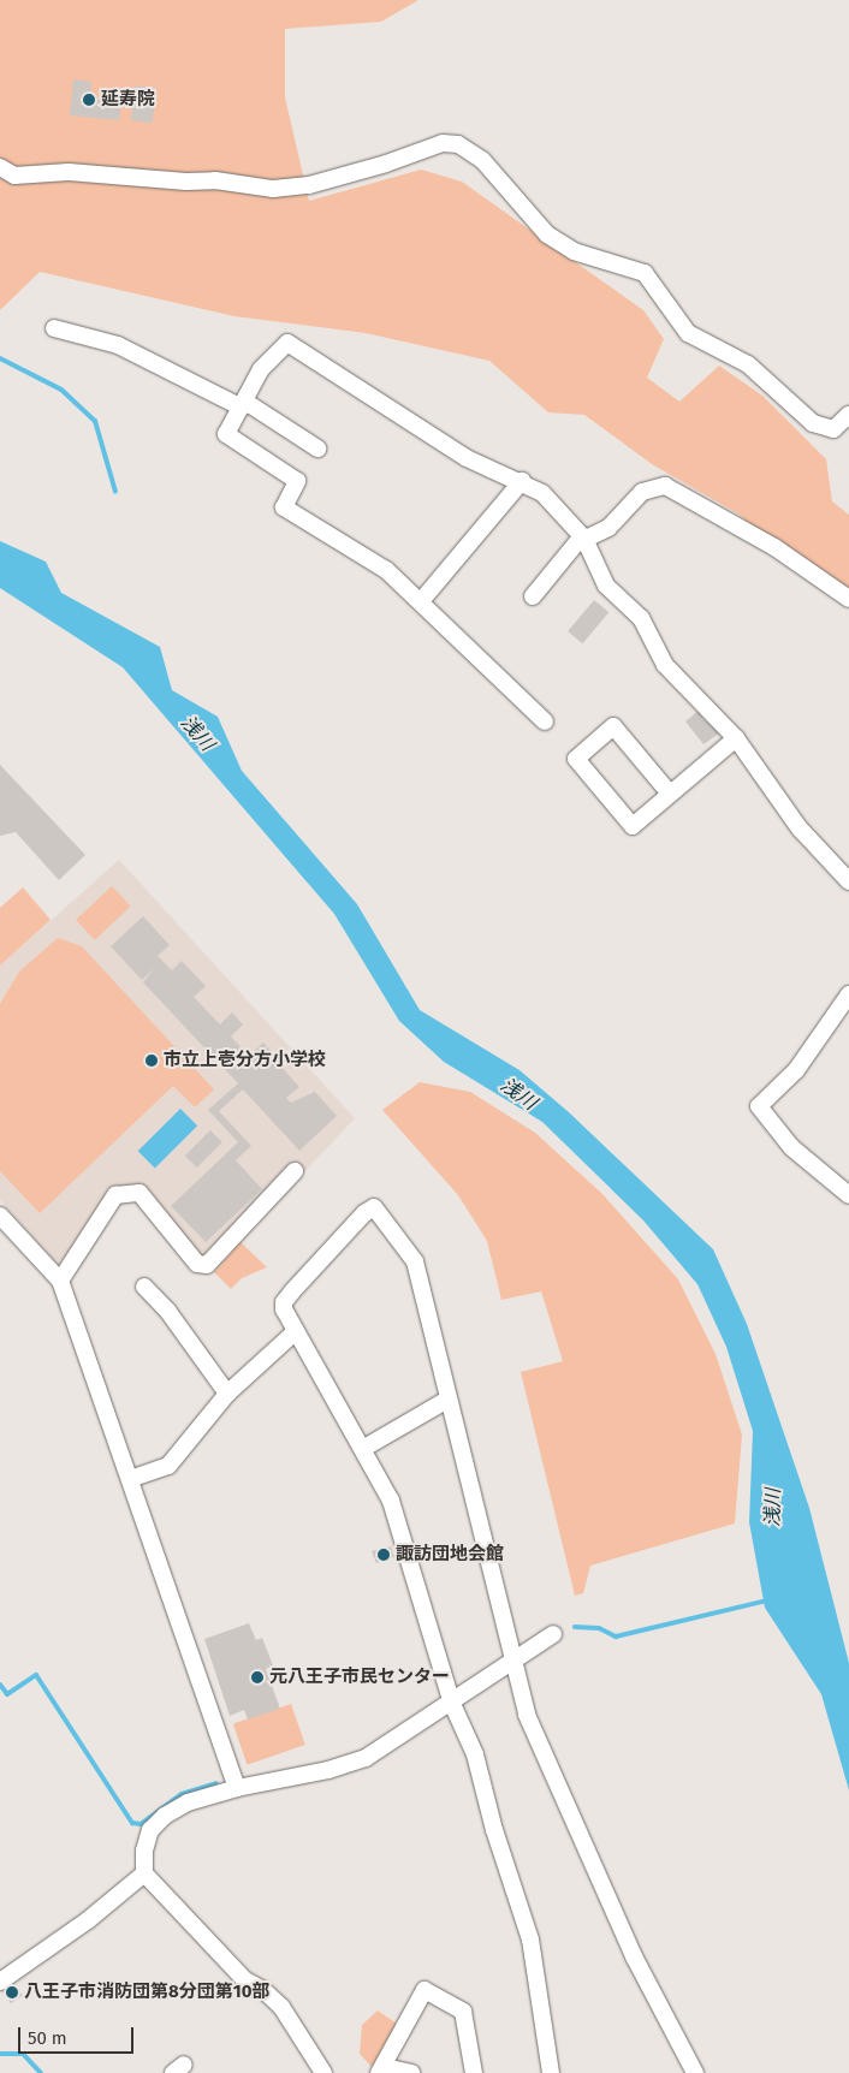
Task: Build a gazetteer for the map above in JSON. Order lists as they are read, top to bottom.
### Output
{
  "water": ["浅川"],
  "places": [
    "延寿院",
    "市立上壱分方小学校",
    "諏訪団地会館",
    "元八王子市民センター",
    "八王子市消防団第8分団第10部"
  ],
  "scale_bar": "50 m"
}
